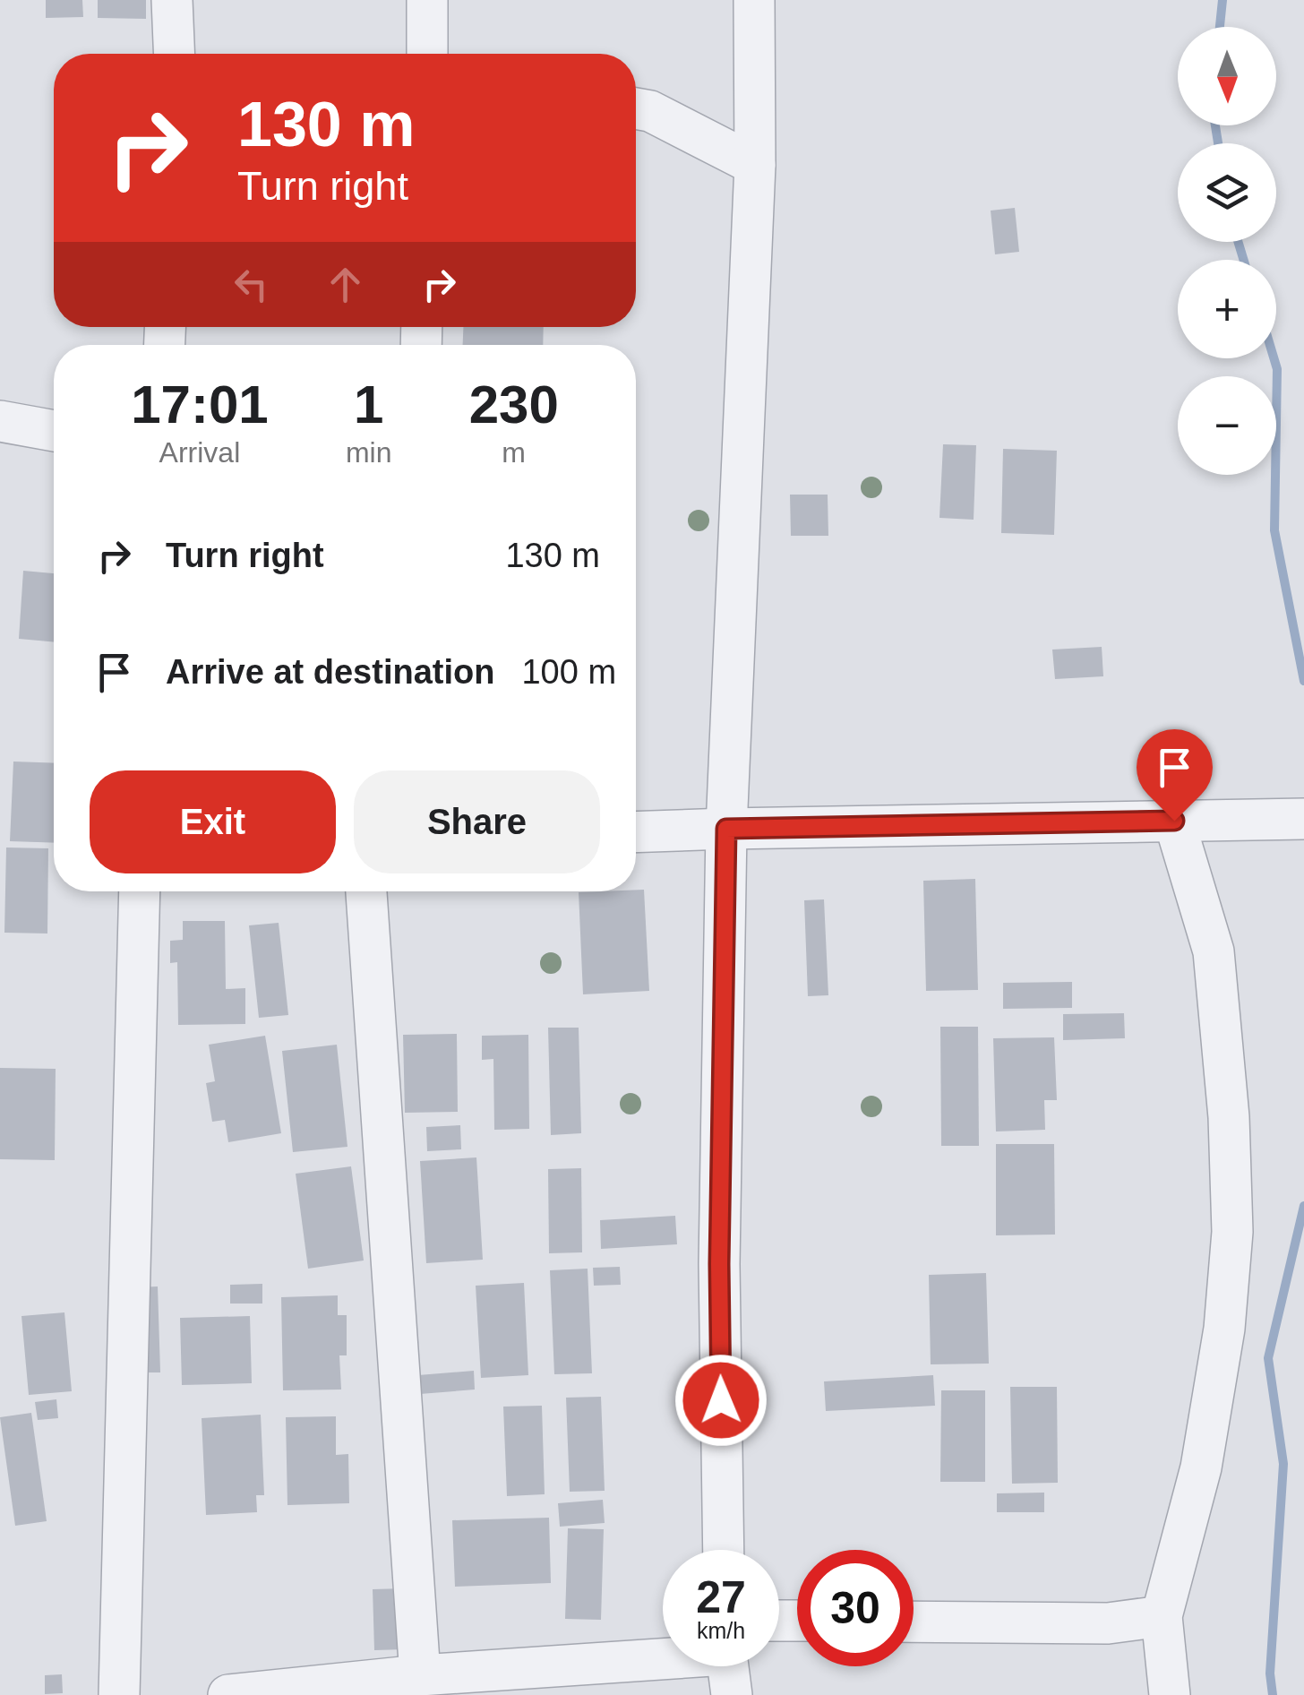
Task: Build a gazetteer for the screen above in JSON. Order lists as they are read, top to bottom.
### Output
{
  "north": "bottom",
  "page": {
    "map_buttons": ["+", "−"],
    "turn": ["130 m", "Turn right"],
    "eta": [
      "17:01",
      "Arrival",
      "1",
      "min",
      "230",
      "m"
    ],
    "list": [
      {
        "name": "Turn right",
        "value": "130 m"
      },
      {
        "name": "Arrive at destination",
        "value": "100 m"
      }
    ],
    "buttons": ["Exit", "Share"],
    "speed": "27 km/h",
    "limit": "30"
  }
}
